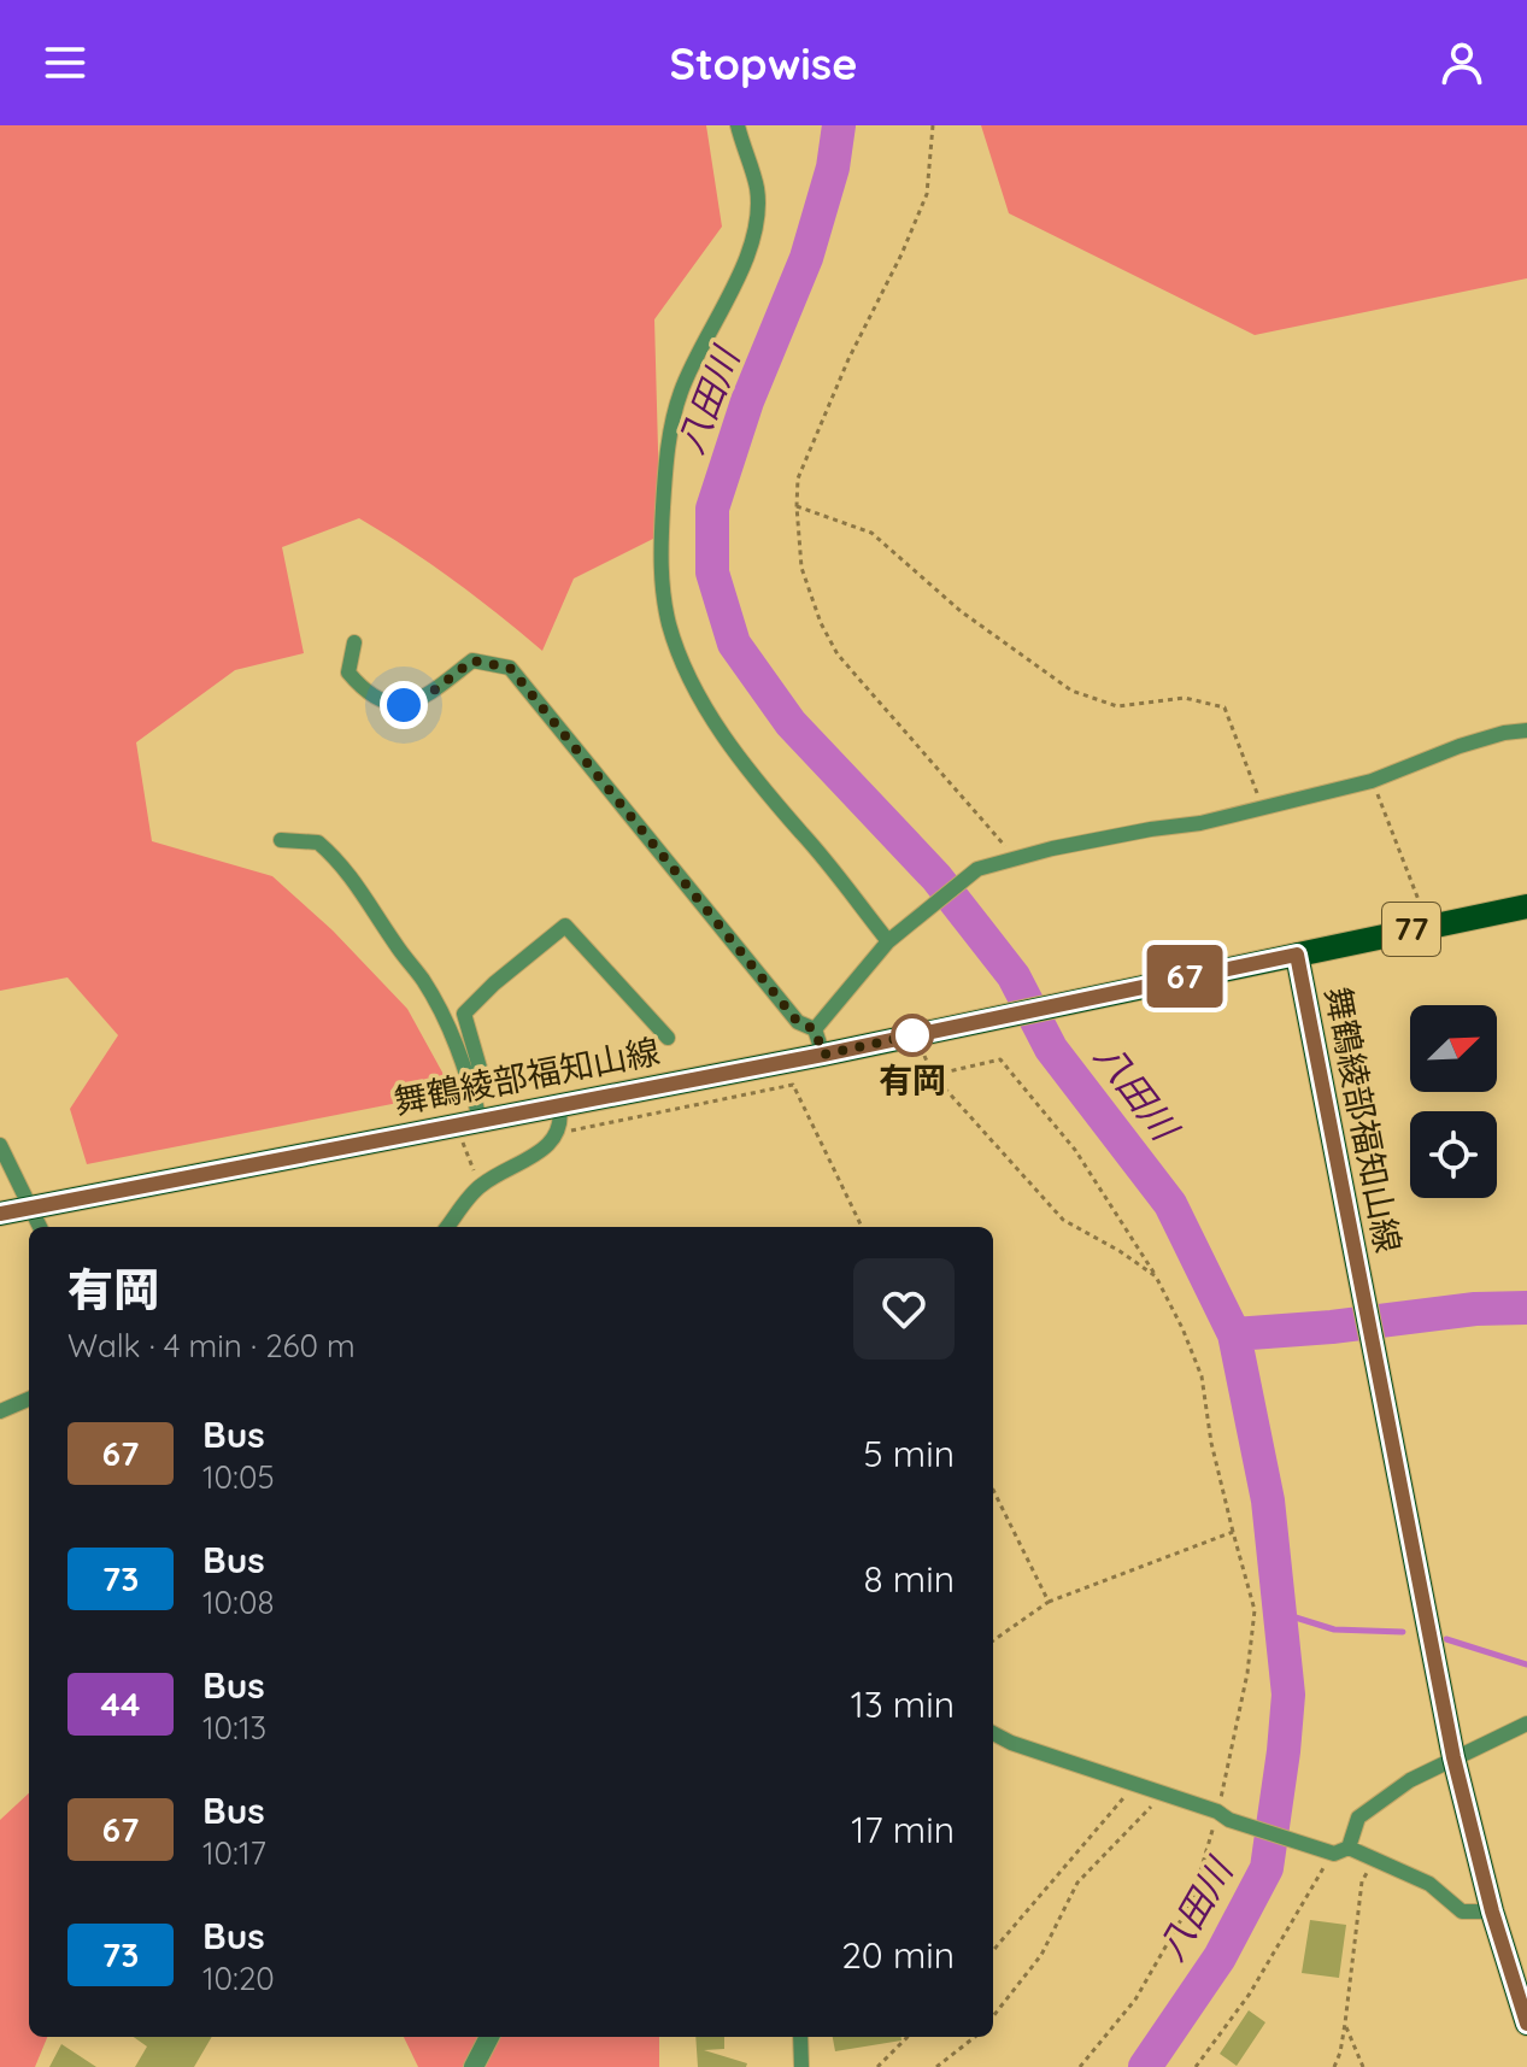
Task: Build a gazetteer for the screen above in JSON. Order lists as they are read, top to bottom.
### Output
{
  "streets": {
    "main road": ["77", "舞鶴綾部福知山線"]
  },
  "crossings": [
    ["77", "舞鶴綾部福知山線"]
  ],
  "water": ["八田川"],
  "places": ["有岡"],
  "lines": ["bus line 67"],
  "north": "top right",
  "page": {
    "header": "Stopwise",
    "on_map": "67",
    "heading": ["有岡", "Walk · 4 min · 260 m"],
    "list": [
      {
        "mark": "67",
        "name": "Bus",
        "note": "10:05",
        "value": "5 min"
      },
      {
        "mark": "73",
        "name": "Bus",
        "note": "10:08",
        "value": "8 min"
      },
      {
        "mark": "44",
        "name": "Bus",
        "note": "10:13",
        "value": "13 min"
      },
      {
        "mark": "67",
        "name": "Bus",
        "note": "10:17",
        "value": "17 min"
      },
      {
        "mark": "73",
        "name": "Bus",
        "note": "10:20",
        "value": "20 min"
      }
    ]
  }
}
